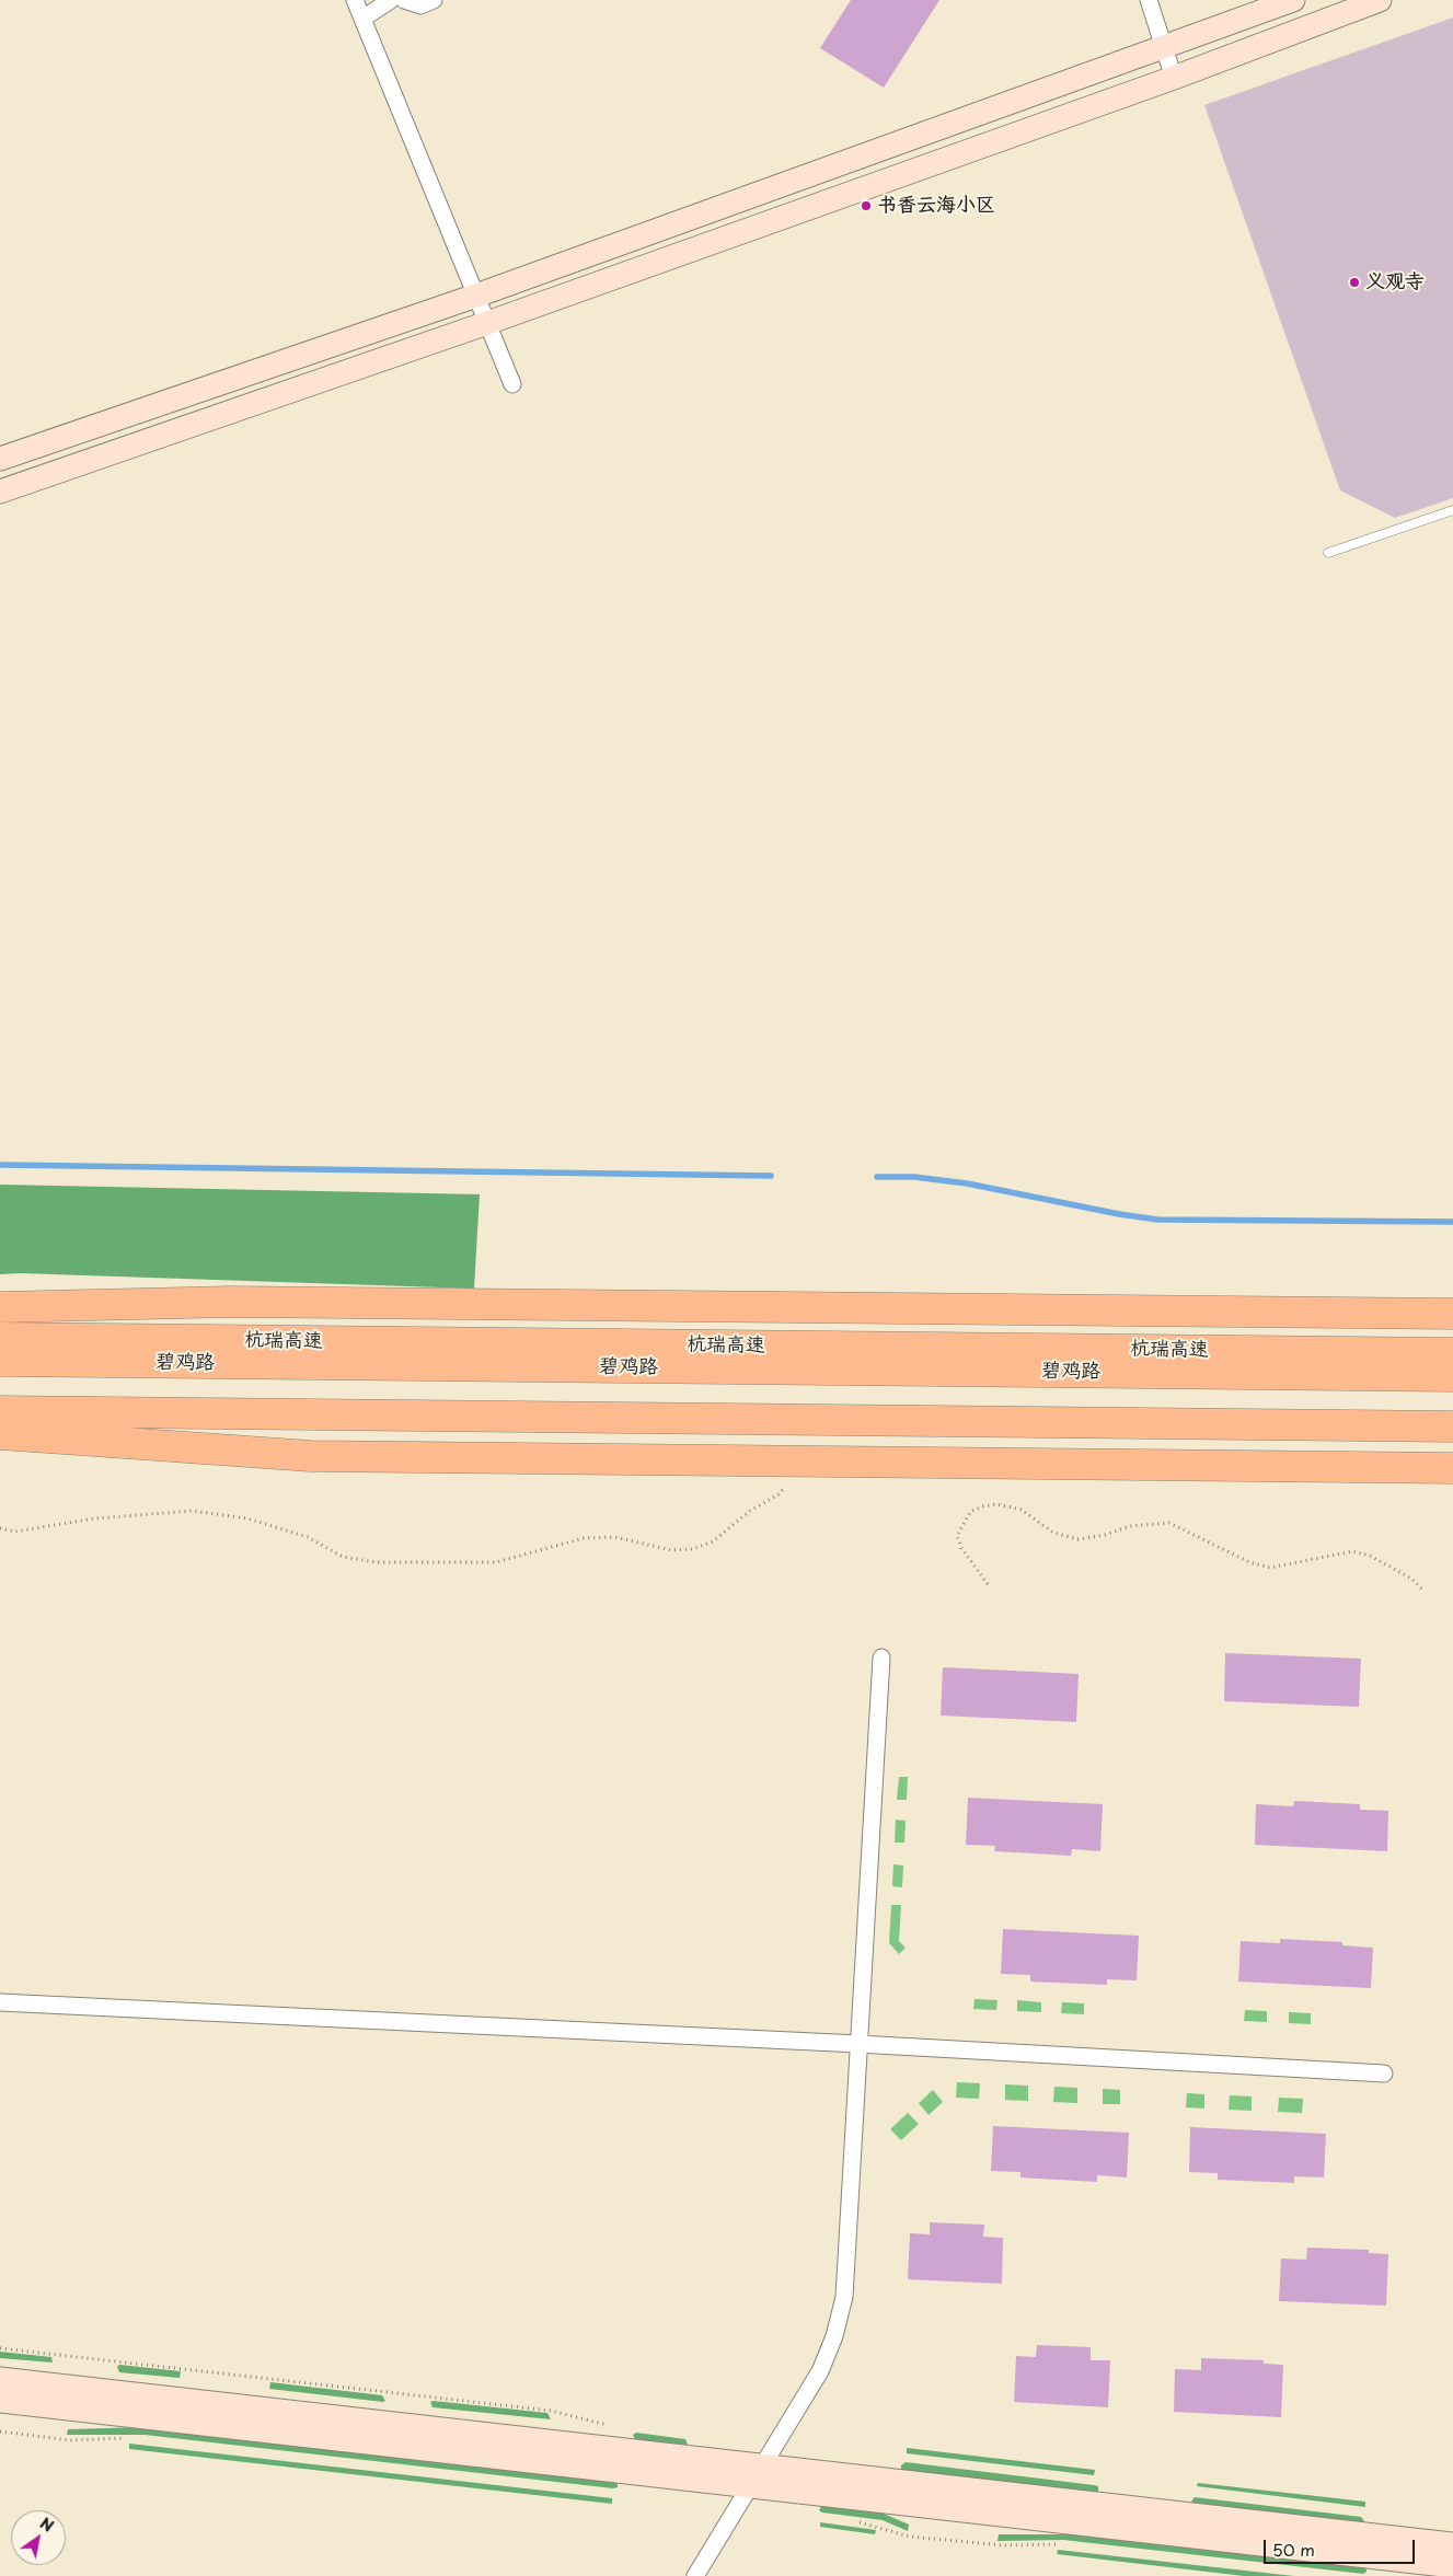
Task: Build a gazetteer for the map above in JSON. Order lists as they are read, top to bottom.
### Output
{
  "streets": {
    "highway": ["杭瑞高速", "碧鸡路"]
  },
  "places": ["书香云海小区", "义观寺"],
  "scale_bar": "50 m",
  "north": "top right"
}
